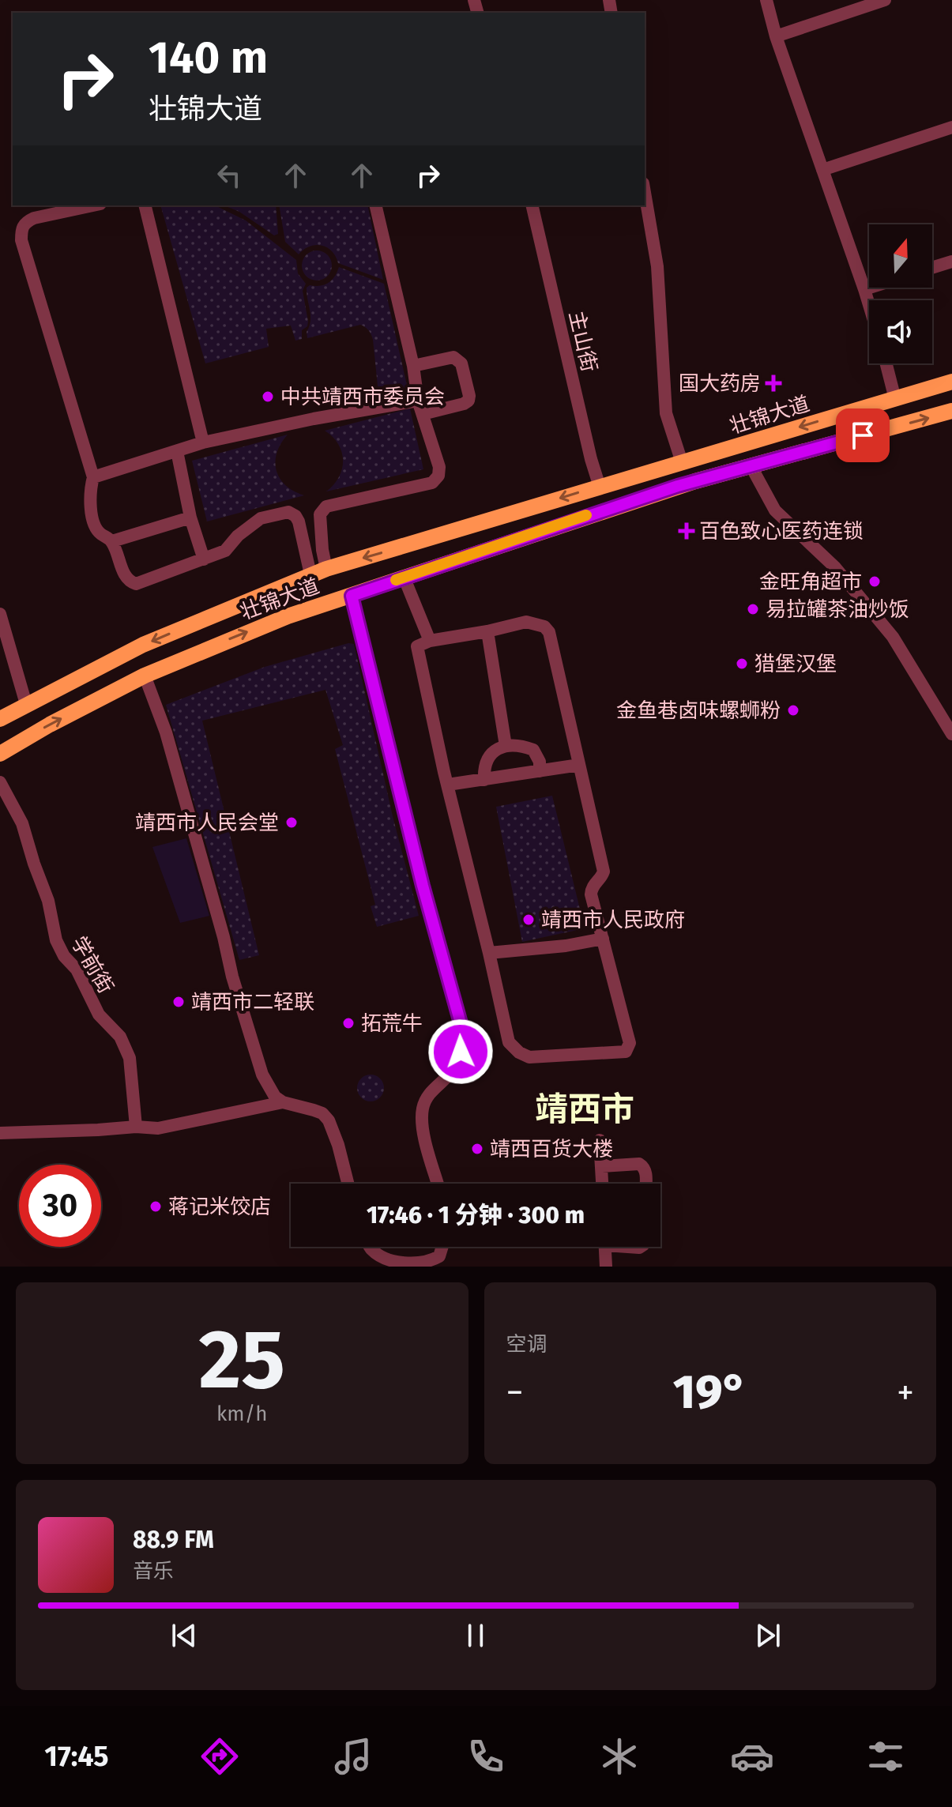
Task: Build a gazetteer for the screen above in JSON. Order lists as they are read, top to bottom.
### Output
{
  "streets": {
    "main road": ["壮锦大道"],
    "street": ["主山街", "学前街"]
  },
  "crossings": [
    ["主山街", "壮锦大道"]
  ],
  "districts": ["靖西市"],
  "places": {
    "health": ["国大药房", "百色致心医药连锁"],
    "other": [
      "中共靖西市委员会",
      "金旺角超市",
      "易拉罐茶油炒饭",
      "猎堡汉堡",
      "金鱼巷卤味螺蛳粉",
      "靖西市人民会堂",
      "靖西市人民政府",
      "靖西市二轻联",
      "拓荒牛",
      "靖西百货大楼",
      "蒋记米饺店"
    ]
  },
  "north": "top",
  "page": {
    "turn": ["140 m", "壮锦大道"],
    "limit": "30",
    "trip": "17:46 · 1 分钟 · 300 m",
    "tile": [
      ["25", "km/h"],
      "空调"
    ],
    "heat": ["−", "19°", "+"],
    "song": ["88.9 FM", "音乐"],
    "tabs": "17:45"
  }
}
